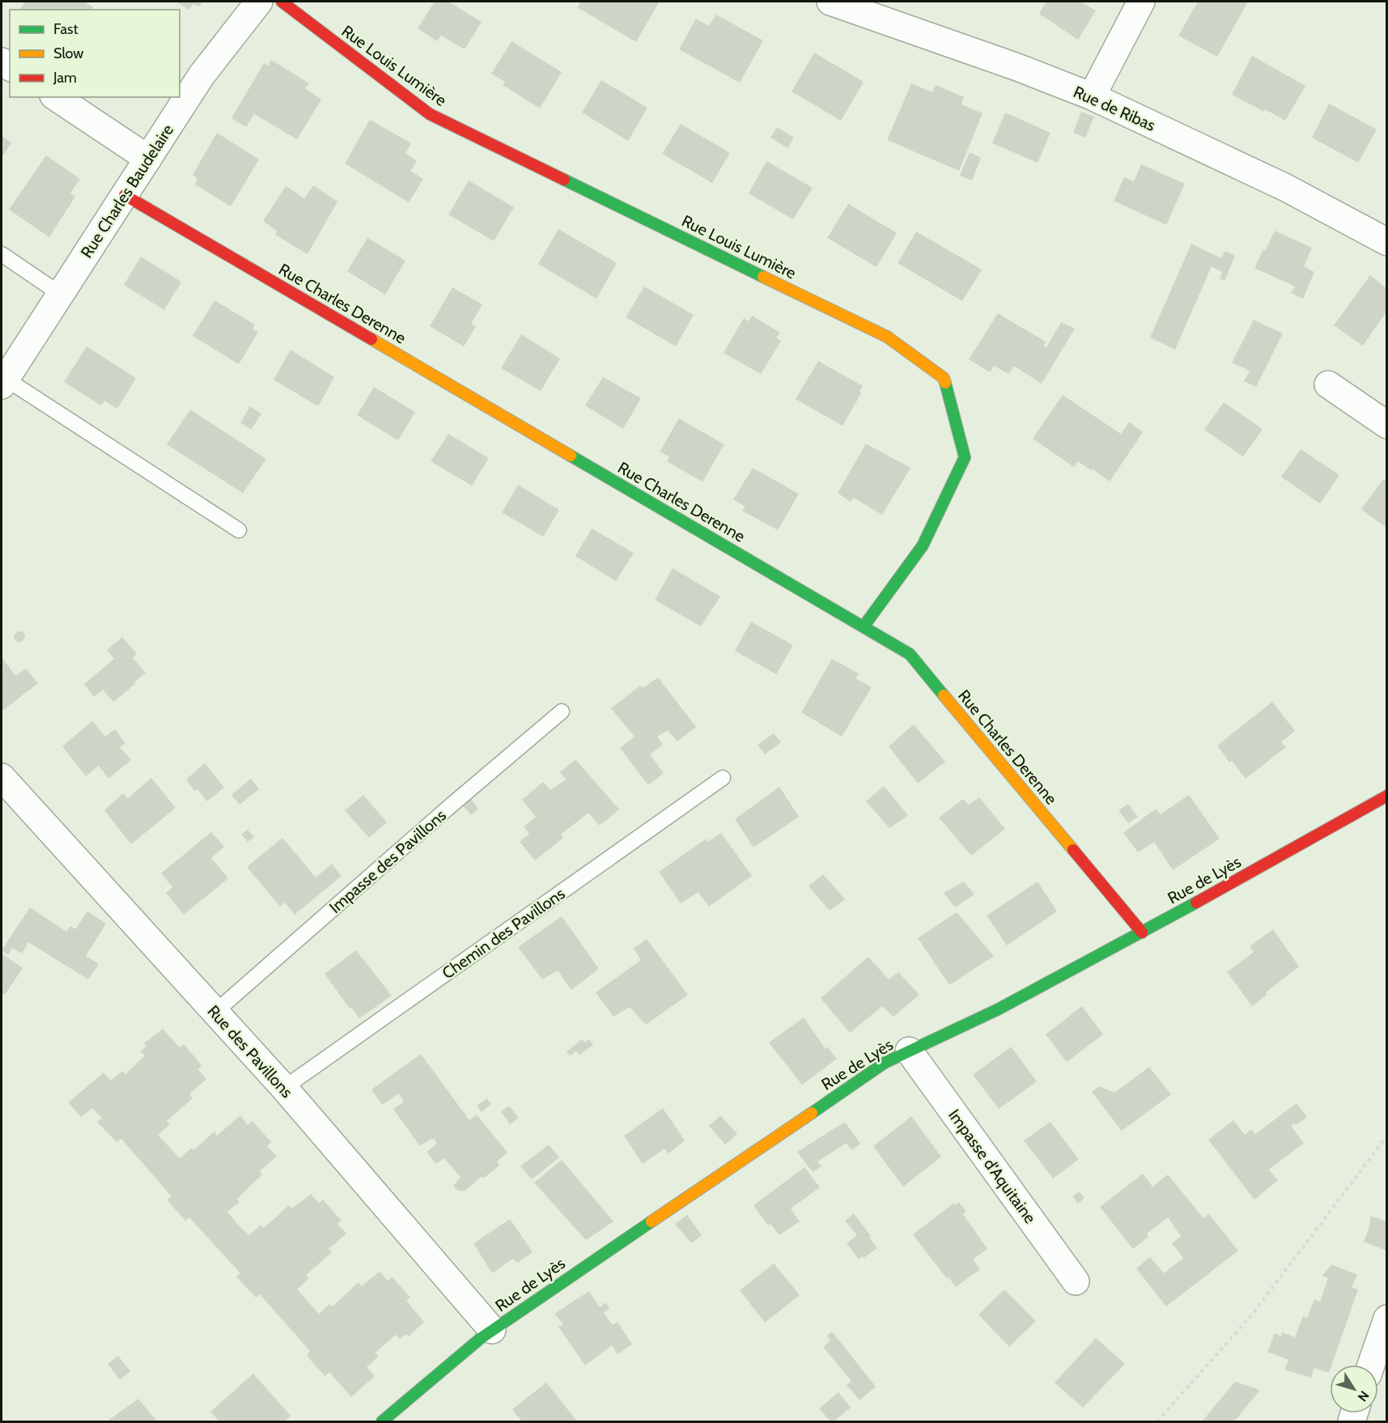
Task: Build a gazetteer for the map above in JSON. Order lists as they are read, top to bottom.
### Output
{
  "streets": {
    "street": [
      "Rue Louis Lumière",
      "Rue de Ribas",
      "Rue Charles Baudelaire",
      "Rue Charles Derenne",
      "Rue de Lyès",
      "Rue des Pavillons",
      "Impasse d'Aquitaine"
    ],
    "lane": ["Impasse des Pavillons", "Chemin des Pavillons"]
  },
  "crossings": [
    ["Rue Louis Lumière", "Rue Charles Derenne"],
    ["Rue Charles Baudelaire", "Rue Charles Derenne"],
    ["Rue Charles Derenne", "Rue de Lyès"],
    ["Impasse des Pavillons", "Rue des Pavillons"],
    ["Rue de Lyès", "Rue des Pavillons"],
    ["Rue de Lyès", "Impasse d'Aquitaine"],
    ["Chemin des Pavillons", "Rue des Pavillons"]
  ],
  "legend": ["Fast", "Slow", "Jam"],
  "north": "bottom right"
}
